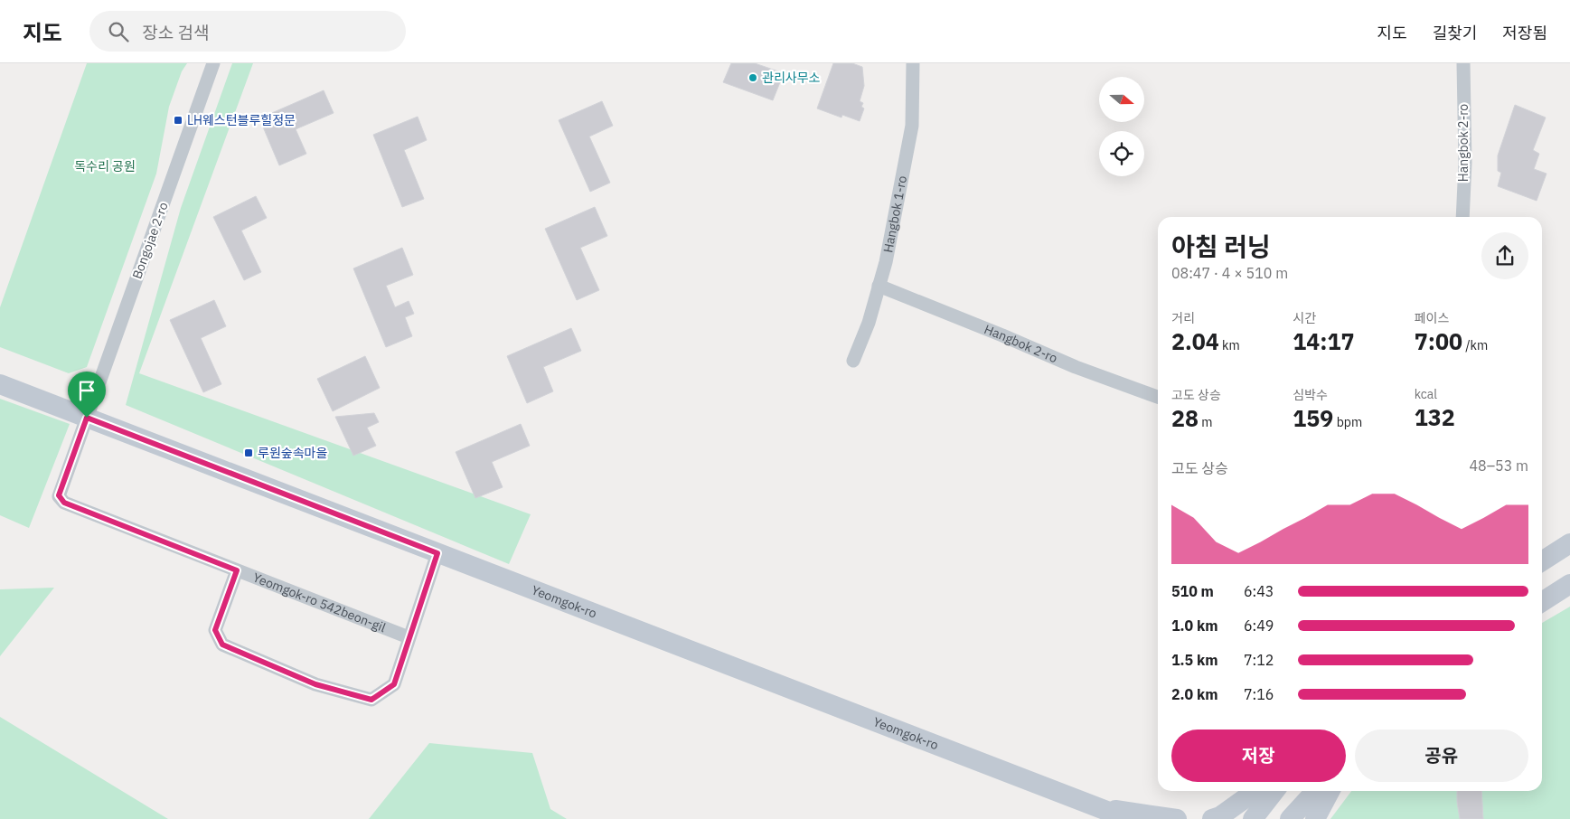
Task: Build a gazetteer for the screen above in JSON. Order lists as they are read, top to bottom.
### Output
{
  "streets": {
    "main road": ["Yeomgok-ro"],
    "street": [
      "Hangbok 2-ro",
      "Hangbok 1-ro",
      "Bongojae 2-ro",
      "Yeomgok-ro 542beon-gil"
    ]
  },
  "crossings": [
    ["Hangbok 2-ro", "Hangbok 1-ro"],
    ["Bongojae 2-ro", "Yeomgok-ro"],
    ["Bongojae 2-ro", "Yeomgok-ro 542beon-gil"],
    ["Yeomgok-ro", "Yeomgok-ro 542beon-gil"]
  ],
  "parks": ["독수리 공원"],
  "places": {
    "other": ["관리사무소"],
    "transit": ["LH웨스턴블루힐정문", "루원숲속마을"]
  },
  "north": "right",
  "page": {
    "header": "지도",
    "search": "장소 검색",
    "nav": ["지도", "길찾기", "저장됨"],
    "heading": ["아침 러닝", "08:47 · 4 × 510 m"],
    "stats": [
      ["거리", "2.04 km"],
      ["시간", "14:17"],
      ["페이스", "7:00 /km"],
      ["고도 상승", "28 m"],
      ["심박수", "159 bpm"],
      ["kcal", "132"]
    ],
    "chart": ["고도 상승", "48–53 m"],
    "list": [
      {
        "name": "510 m",
        "note": "6:43"
      },
      {
        "name": "1.0 km",
        "note": "6:49"
      },
      {
        "name": "1.5 km",
        "note": "7:12"
      },
      {
        "name": "2.0 km",
        "note": "7:16"
      }
    ],
    "buttons": ["저장", "공유"]
  }
}
